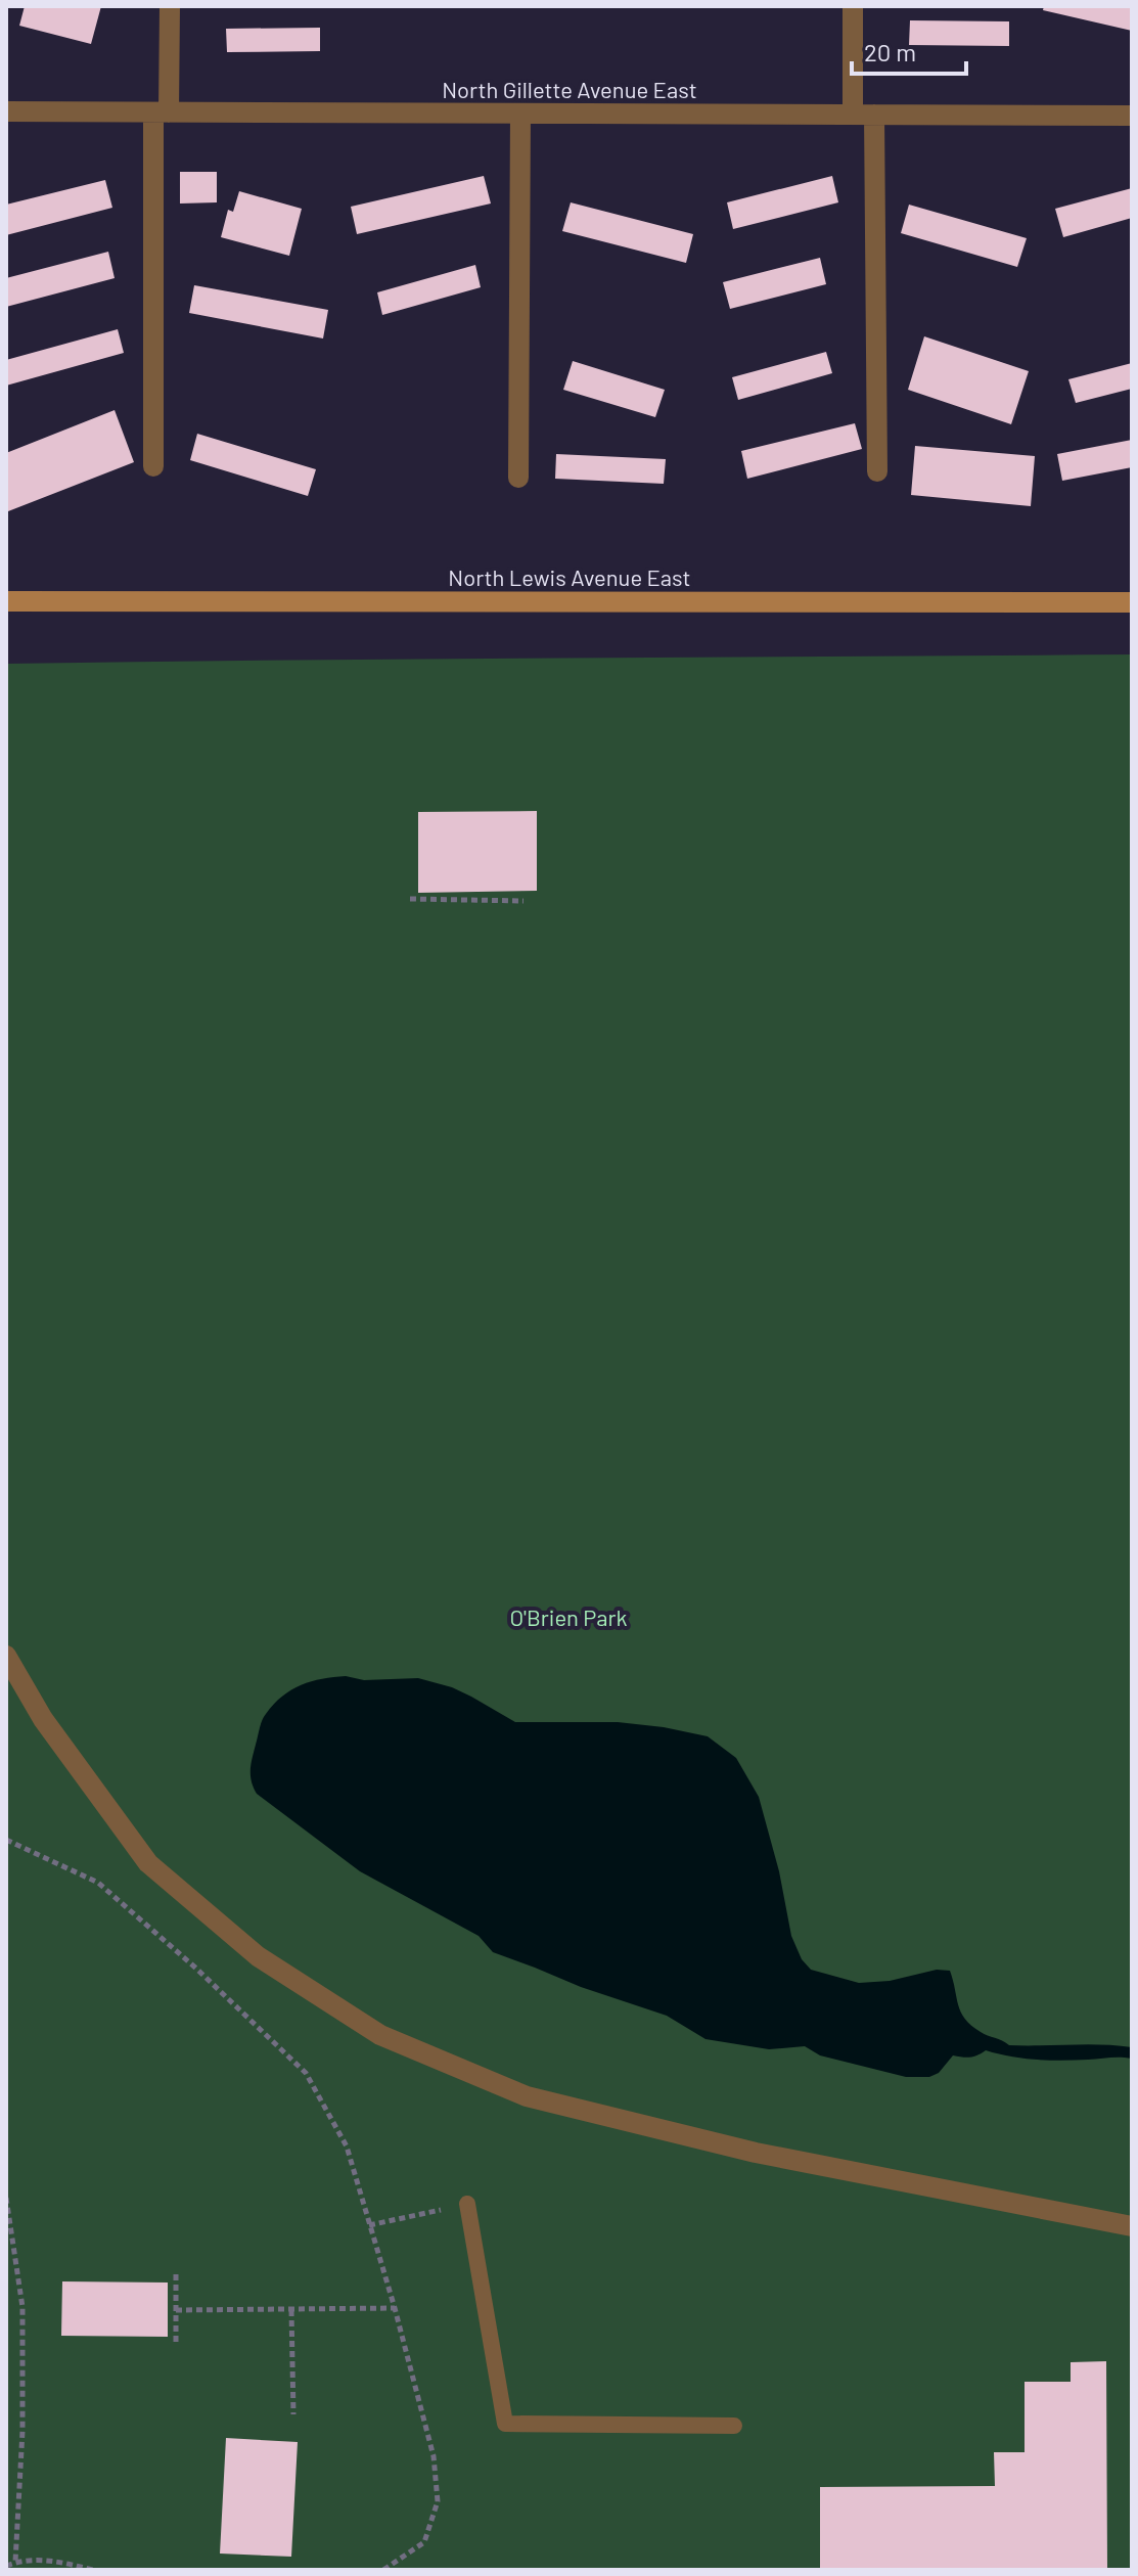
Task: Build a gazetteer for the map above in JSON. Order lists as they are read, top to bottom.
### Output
{
  "streets": {
    "main road": ["North Lewis Avenue East"],
    "street": ["North Gillette Avenue East"]
  },
  "parks": ["O'Brien Park"],
  "scale_bar": "20 m"
}
